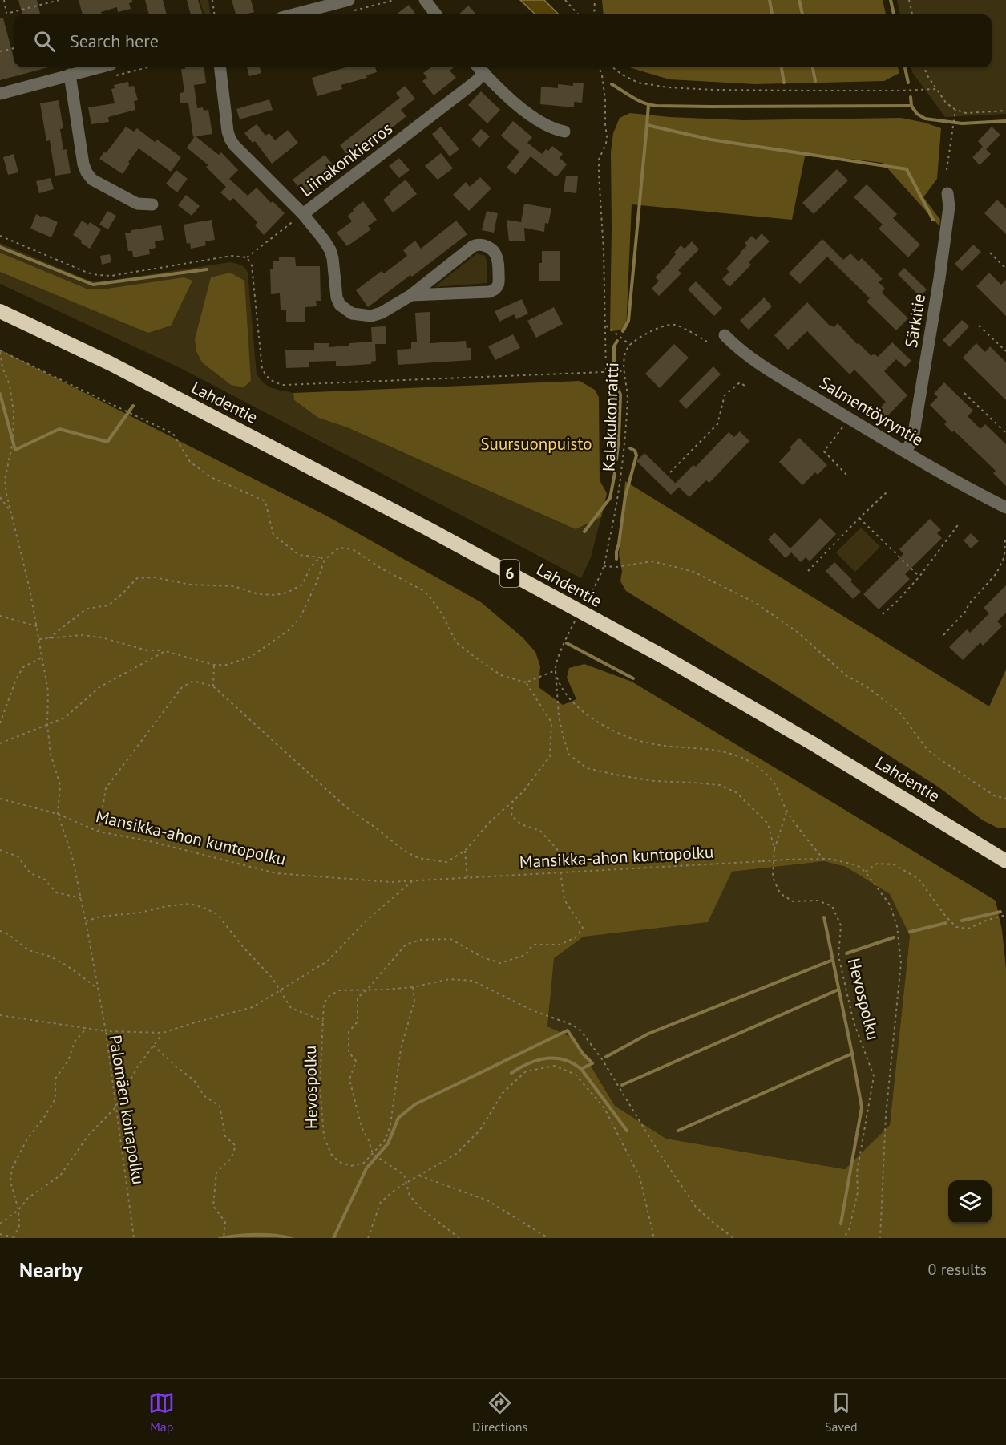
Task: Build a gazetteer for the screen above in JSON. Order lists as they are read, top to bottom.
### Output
{
  "streets": {
    "highway": ["Lahdentie", "6"],
    "street": ["Liinakonkierros", "Särkitie", "Salmentöyryntie"],
    "path": [
      "Kalakukonraitti",
      "Mansikka-ahon kuntopolku",
      "Hevospolku",
      "Palomäen koirapolku"
    ]
  },
  "crossings": [
    ["Särkitie", "Salmentöyryntie"]
  ],
  "parks": ["Suursuonpuisto"],
  "page": {
    "search": "Search here",
    "heading": ["Nearby", "0 results"],
    "nav": ["Map", "Directions", "Saved"]
  }
}
